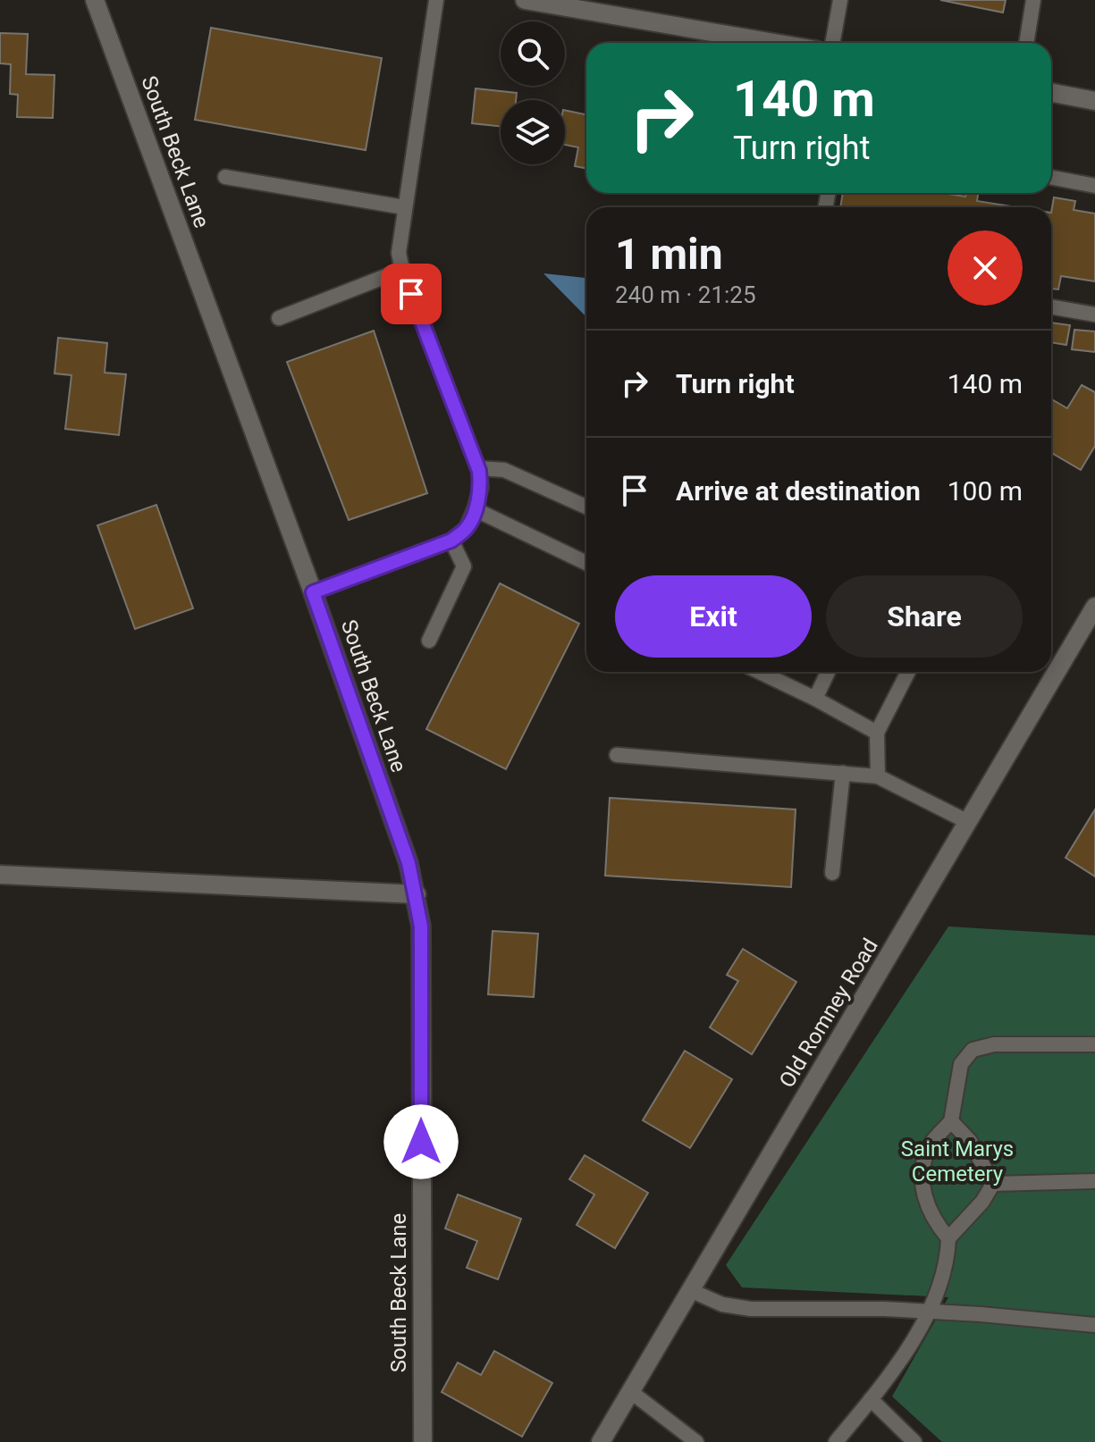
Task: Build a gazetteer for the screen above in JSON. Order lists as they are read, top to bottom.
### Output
{
  "streets": {
    "street": ["South Beck Lane", "Old Romney Road"]
  },
  "parks": ["Saint Marys Cemetery"],
  "page": {
    "turn": ["140 m", "Turn right"],
    "heading": ["1 min", "240 m · 21:25"],
    "list": [
      {
        "name": "Turn right",
        "value": "140 m"
      },
      {
        "name": "Arrive at destination",
        "value": "100 m"
      }
    ],
    "buttons": ["Exit", "Share"]
  }
}
